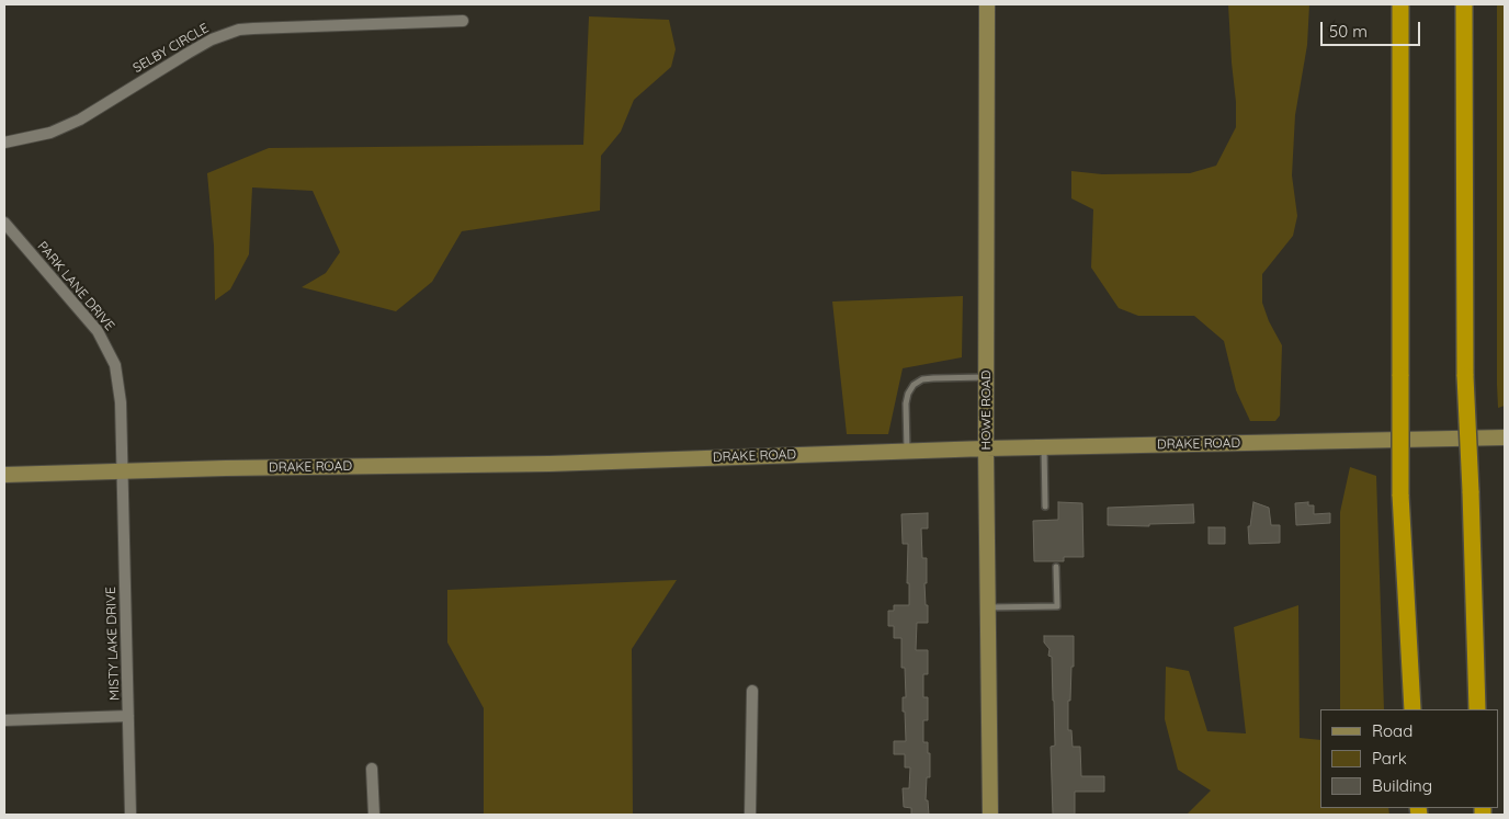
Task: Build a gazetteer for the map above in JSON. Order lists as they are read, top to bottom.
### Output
{
  "streets": {
    "street": [
      "SELBY CIRCLE",
      "PARK LANE DRIVE",
      "HOWE ROAD",
      "DRAKE ROAD",
      "MISTY LAKE DRIVE"
    ]
  },
  "crossings": [
    ["PARK LANE DRIVE", "DRAKE ROAD"],
    ["PARK LANE DRIVE", "MISTY LAKE DRIVE"],
    ["HOWE ROAD", "DRAKE ROAD"],
    ["DRAKE ROAD", "MISTY LAKE DRIVE"]
  ],
  "legend": ["Road", "Park", "Building"],
  "scale_bar": "50 m"
}
